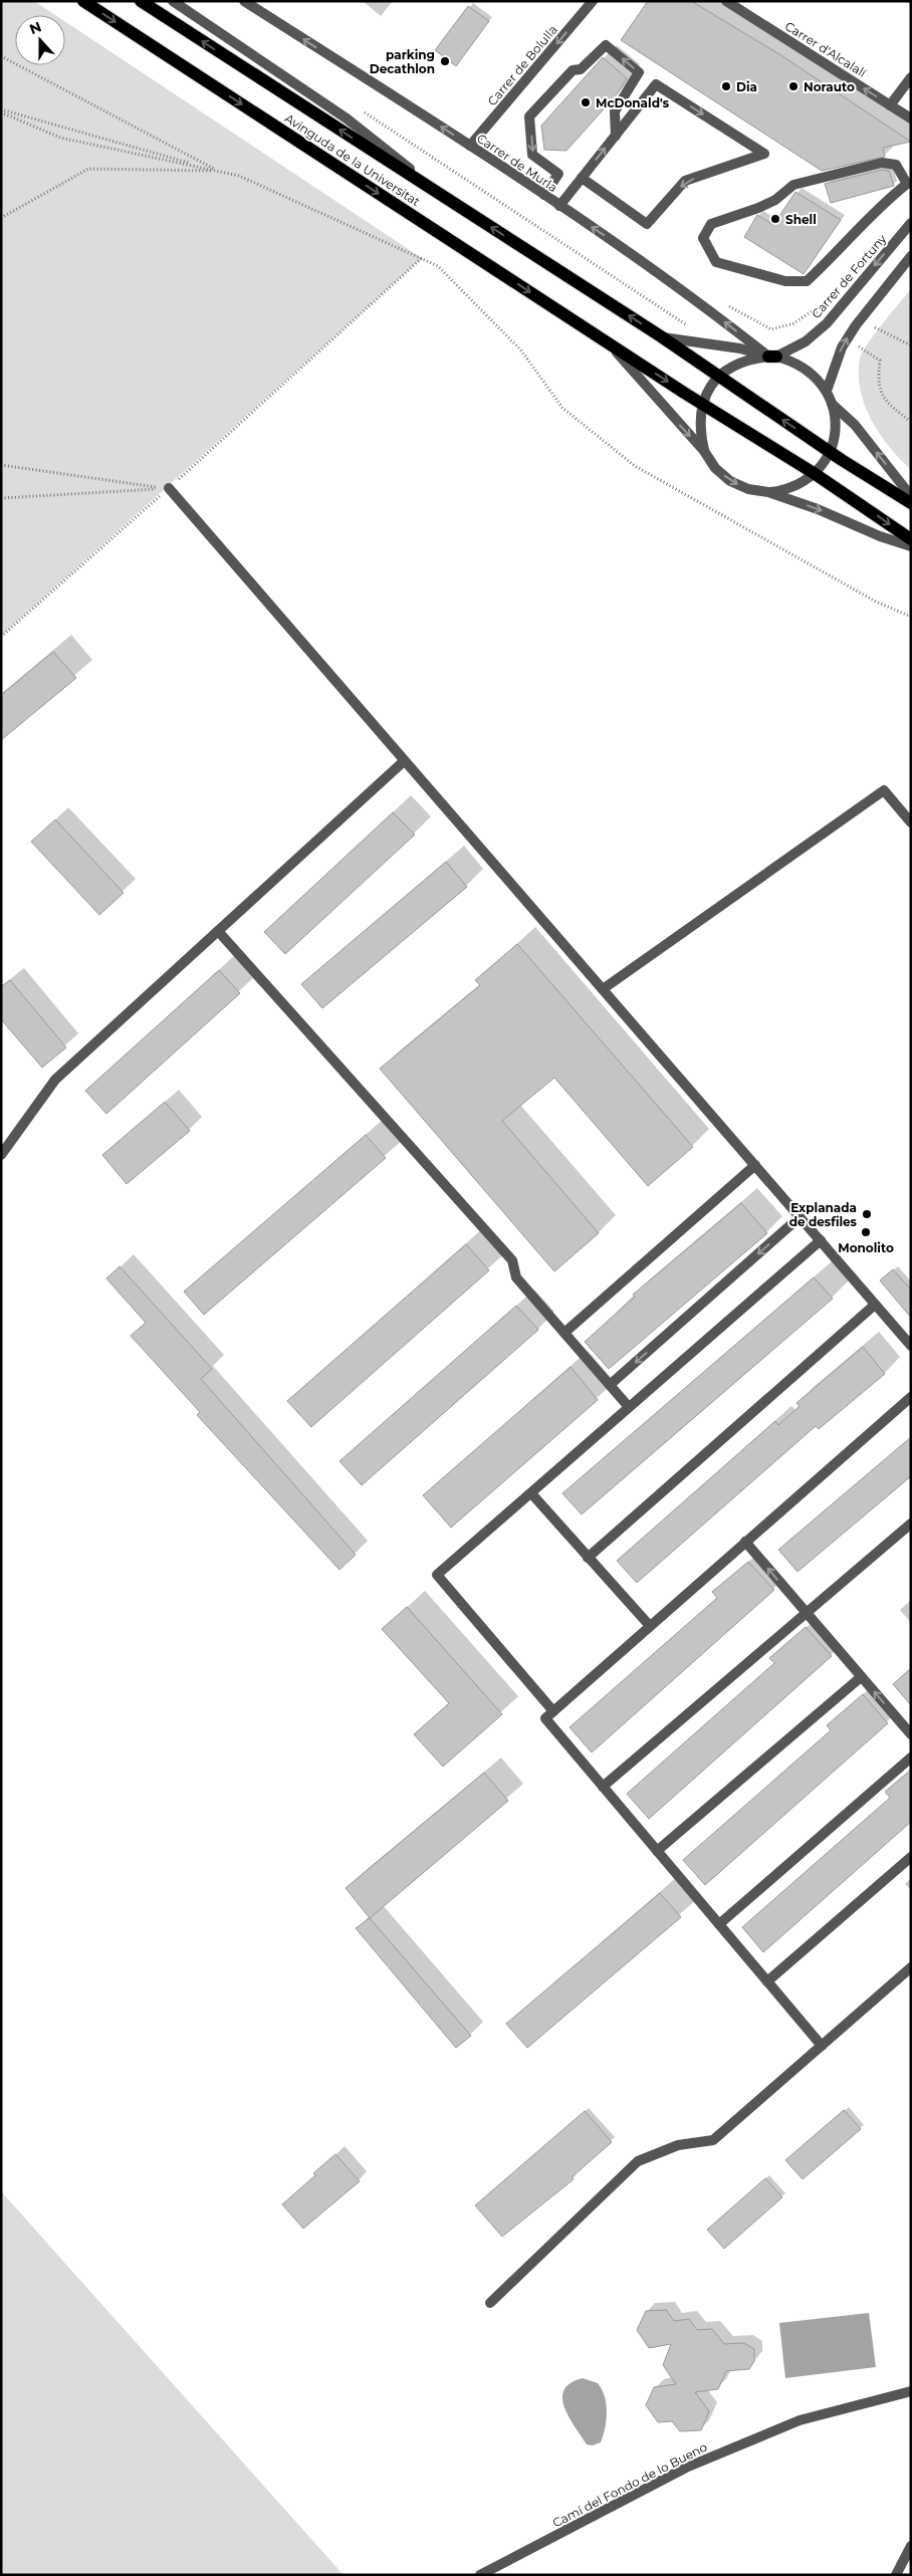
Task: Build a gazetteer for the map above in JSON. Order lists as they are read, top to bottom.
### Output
{
  "streets": {
    "main road": ["Avinguda de la Universitat"],
    "street": [
      "Carrer d'Alcalalí",
      "Carrer de Bolulla",
      "Carrer de Murla",
      "Carrer de Fortuny",
      "Camí del Fondo de lo Bueno"
    ]
  },
  "crossings": [
    ["Carrer de Bolulla", "Carrer de Murla"],
    ["Avinguda de la Universitat", "Carrer de Murla"],
    ["Avinguda de la Universitat", "Carrer de Fortuny"],
    ["Carrer de Murla", "Carrer de Fortuny"]
  ],
  "one_way": ["Carrer d'Alcalalí", "Carrer de Bolulla"],
  "places": [
    "parking Decathlon",
    "Dia",
    "Norauto",
    "McDonald's",
    "Shell",
    "Explanada de desfiles",
    "Monolito"
  ],
  "north": "top"
}
